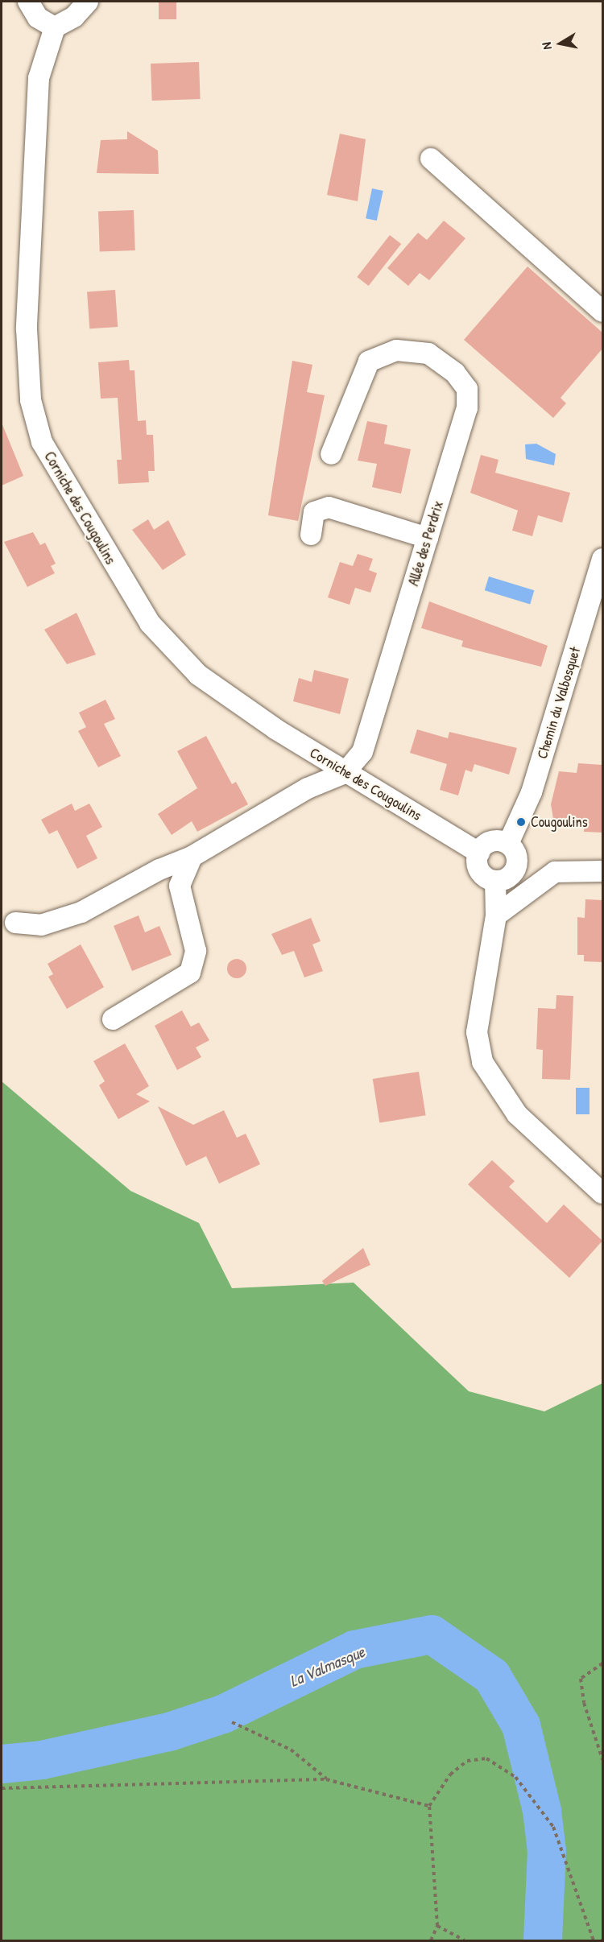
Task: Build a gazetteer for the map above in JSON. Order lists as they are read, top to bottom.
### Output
{
  "streets": {
    "street": ["Corniche des Cougoulins", "Allée des Perdrix", "Chemin du Valbosquet"]
  },
  "crossings": [
    ["Corniche des Cougoulins", "Allée des Perdrix"],
    ["Corniche des Cougoulins", "Chemin du Valbosquet"]
  ],
  "water": ["La Valmasque"],
  "places": ["Cougoulins"],
  "north": "left"
}
